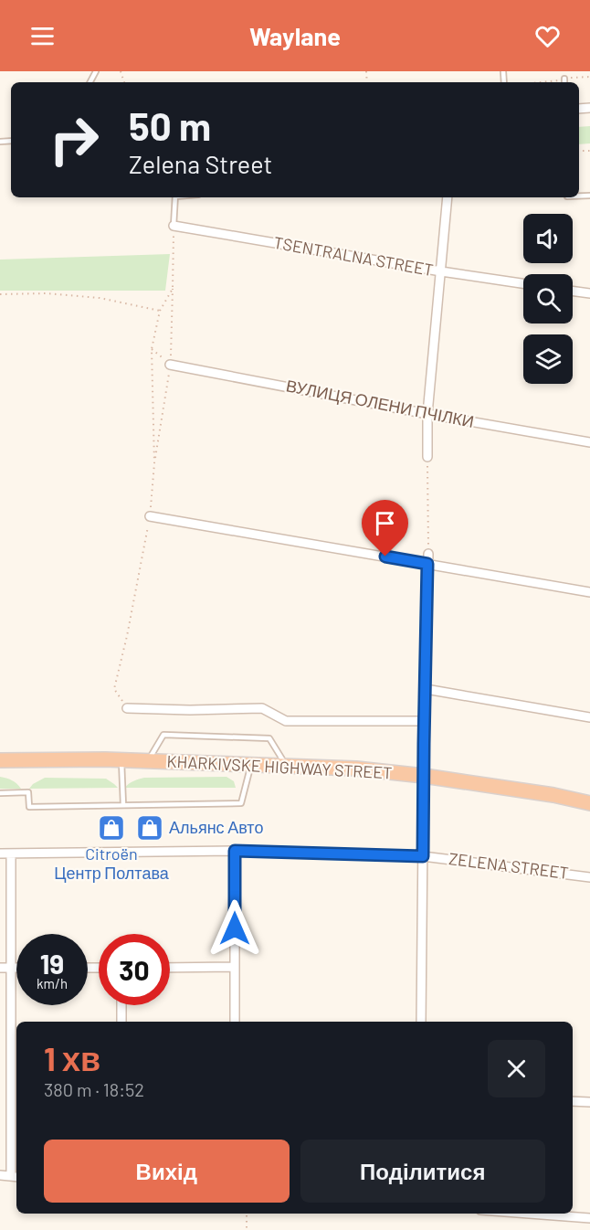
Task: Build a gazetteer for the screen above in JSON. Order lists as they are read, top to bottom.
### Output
{
  "streets": {
    "highway": ["KHARKIVSKE HIGHWAY STREET"],
    "street": ["TSENTRALNA STREET", "ВУЛИЦЯ ОЛЕНИ ПЧІЛКИ", "ZELENA STREET"]
  },
  "places": {
    "shop": ["Citroën Центр Полтава", "Альянс Авто"]
  },
  "page": {
    "header": "Waylane",
    "turn": ["50 m", "Zelena Street"],
    "speed": "19 km/h",
    "limit": "30",
    "heading": ["1 хв", "380 m · 18:52"],
    "buttons": ["Вихід", "Поділитися"]
  }
}
